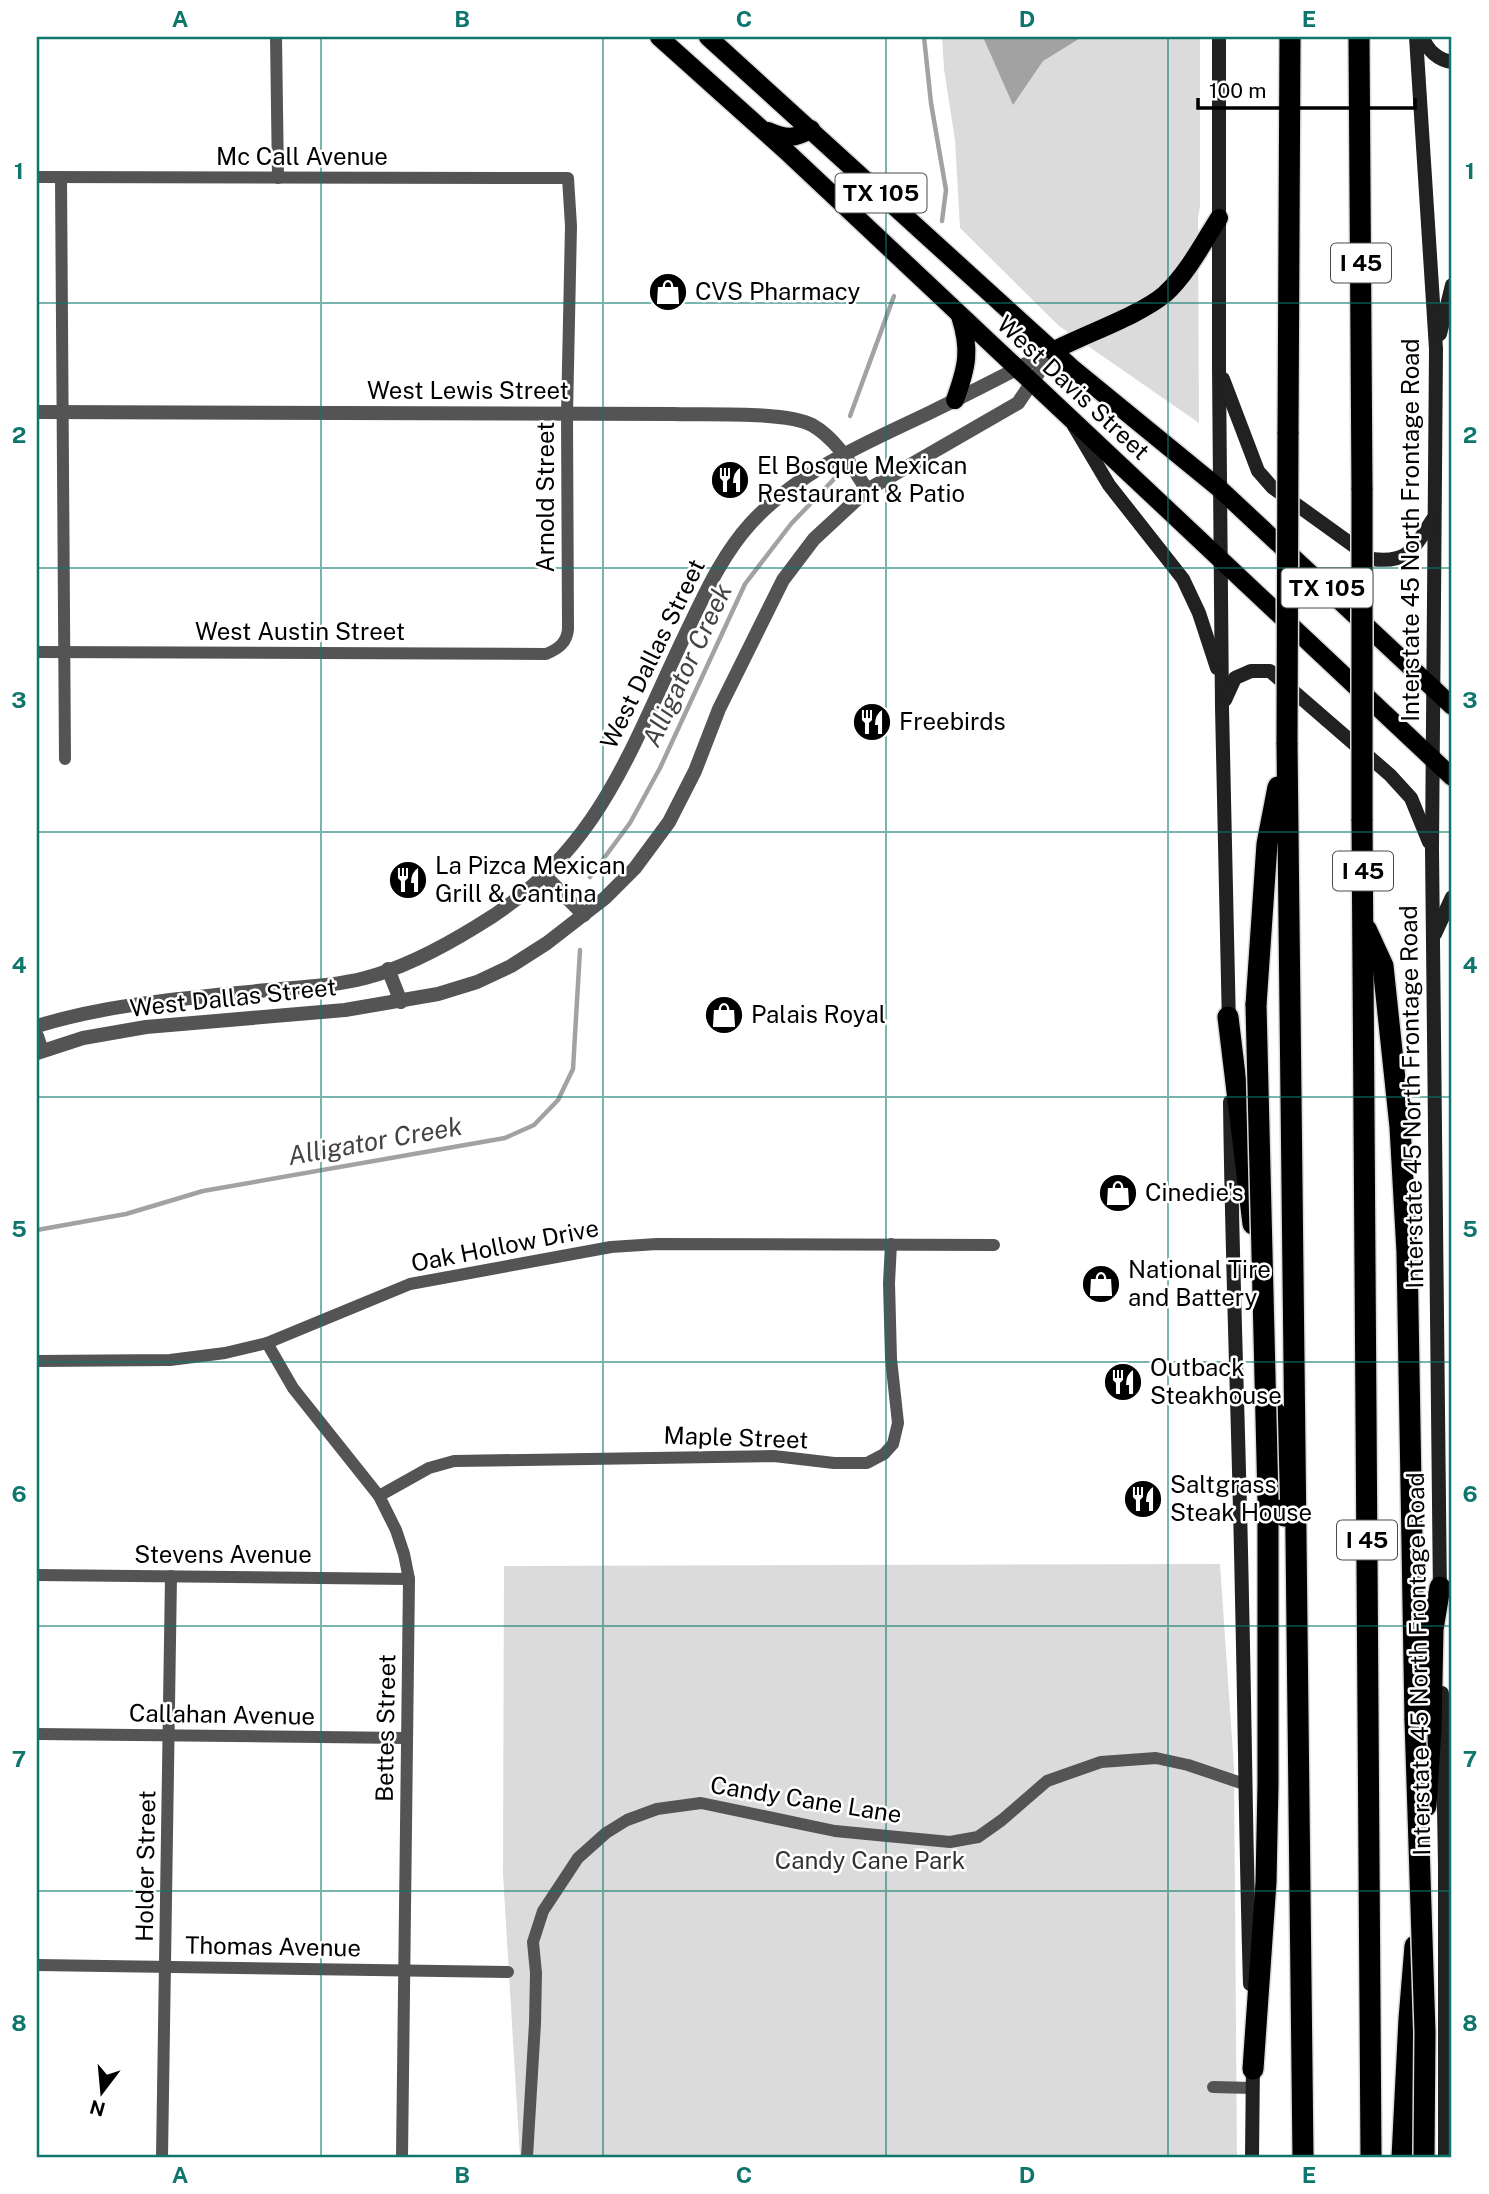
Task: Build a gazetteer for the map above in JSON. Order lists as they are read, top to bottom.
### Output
{
  "streets": {
    "highway": ["I 45"],
    "main road": ["TX 105", "West Davis Street", "Interstate 45 North Frontage Road"],
    "street": [
      "Mc Call Avenue",
      "West Lewis Street",
      "Arnold Street",
      "West Austin Street",
      "West Dallas Street",
      "Oak Hollow Drive",
      "Maple Street",
      "Stevens Avenue",
      "Callahan Avenue",
      "Bettes Street",
      "Candy Cane Lane",
      "Holder Street",
      "Thomas Avenue"
    ]
  },
  "crossings": [
    ["Mc Call Avenue", "Arnold Street"],
    ["West Davis Street", "Interstate 45 North Frontage Road"],
    ["West Davis Street", "West Dallas Street"],
    ["West Lewis Street", "Arnold Street"],
    ["West Lewis Street", "West Dallas Street"],
    ["Arnold Street", "West Austin Street"],
    ["Oak Hollow Drive", "Maple Street"],
    ["Oak Hollow Drive", "Bettes Street"],
    ["Maple Street", "Bettes Street"],
    ["Stevens Avenue", "Bettes Street"],
    ["Stevens Avenue", "Holder Street"],
    ["Callahan Avenue", "Bettes Street"],
    ["Callahan Avenue", "Holder Street"],
    ["Bettes Street", "Thomas Avenue"],
    ["Holder Street", "Thomas Avenue"]
  ],
  "water": ["Alligator Creek"],
  "parks": ["Candy Cane Park"],
  "places": {
    "shop": [
      "CVS Pharmacy",
      "Palais Royal",
      "Cinedie's",
      "National Tire and Battery"
    ],
    "restaurant": [
      "El Bosque Mexican Restaurant & Patio",
      "Freebirds",
      "La Pizca Mexican Grill & Cantina",
      "Outback Steakhouse",
      "Saltgrass Steak House"
    ]
  },
  "scale_bar": "100 m",
  "north": "bottom",
  "grid": {
    "columns": [
      "A",
      "B",
      "C",
      "D",
      "E"
    ],
    "rows": [
      "1",
      "2",
      "3",
      "4",
      "5",
      "6",
      "7",
      "8"
    ]
  }
}
